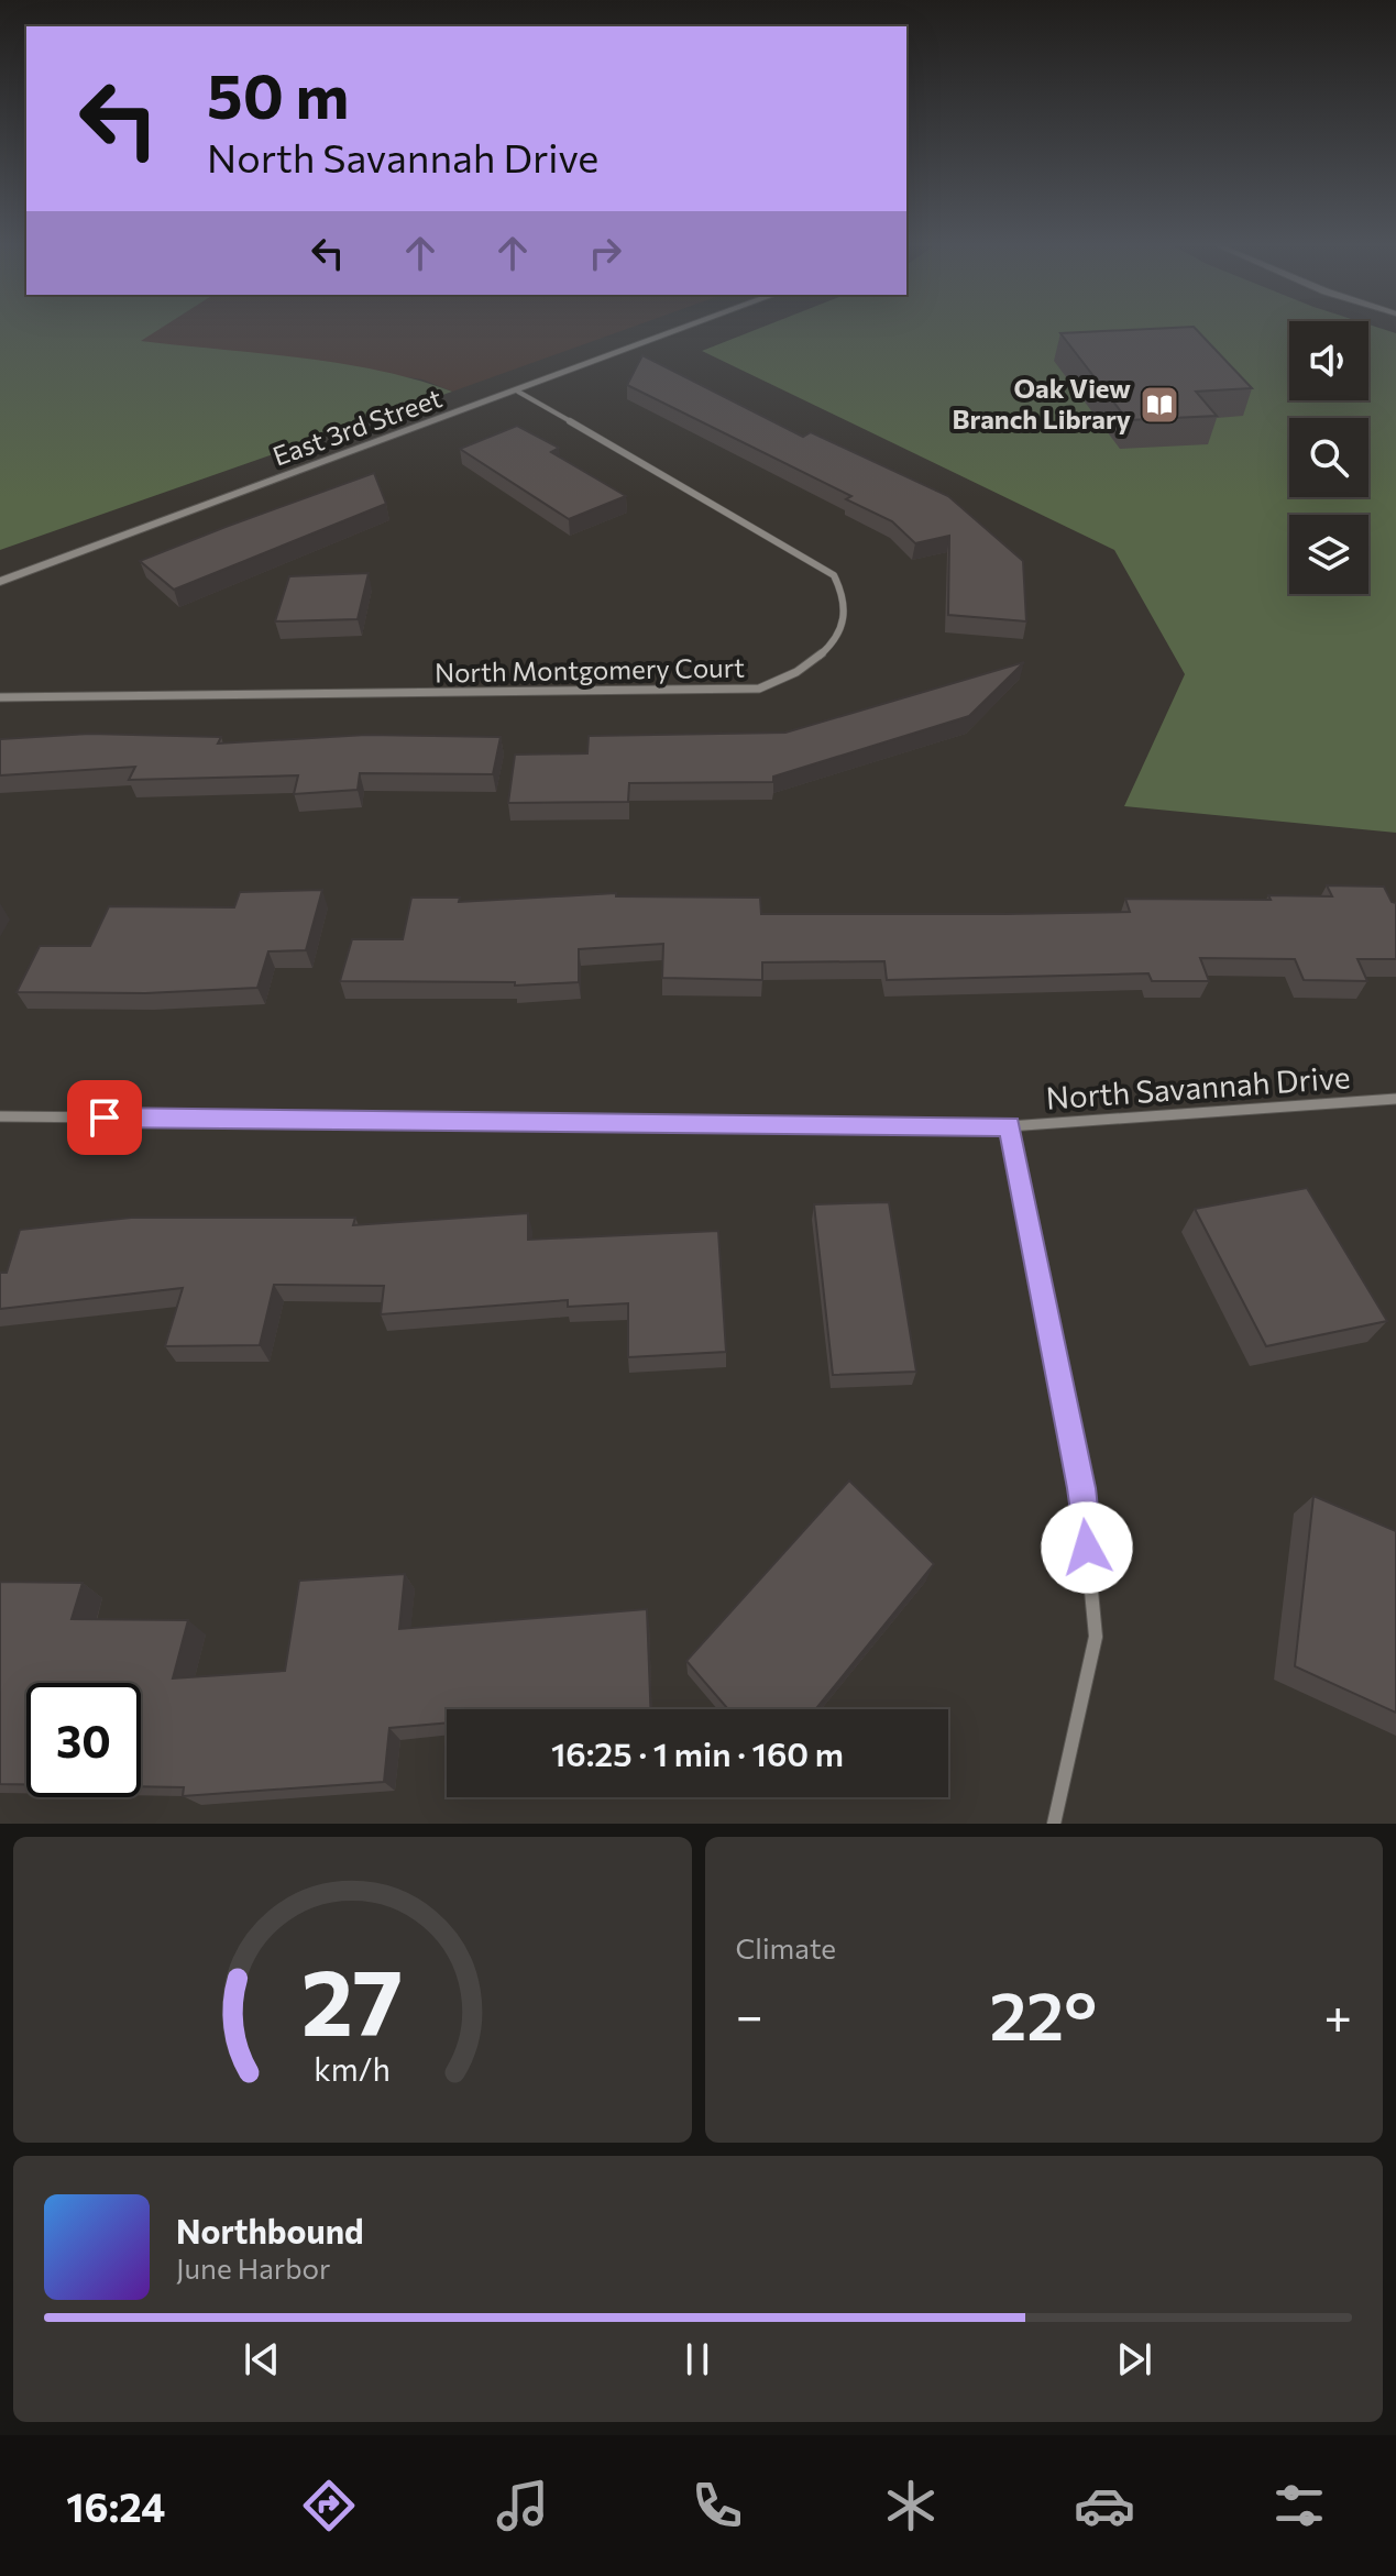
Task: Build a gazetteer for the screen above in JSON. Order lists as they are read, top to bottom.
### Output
{
  "streets": {
    "street": ["East 3rd Street", "North Montgomery Court", "North Savannah Drive"]
  },
  "crossings": [
    ["East 3rd Street", "North Montgomery Court"]
  ],
  "places": {
    "library": ["Oak View Branch Library"]
  },
  "page": {
    "turn": ["50 m", "North Savannah Drive"],
    "limit": "30",
    "trip": "16:25 · 1 min · 160 m",
    "tile": "Climate",
    "heat": ["−", "22°", "+"],
    "song": ["Northbound", "June Harbor"],
    "tabs": "16:24",
    "gauge": ["27", "km/h"]
  }
}
